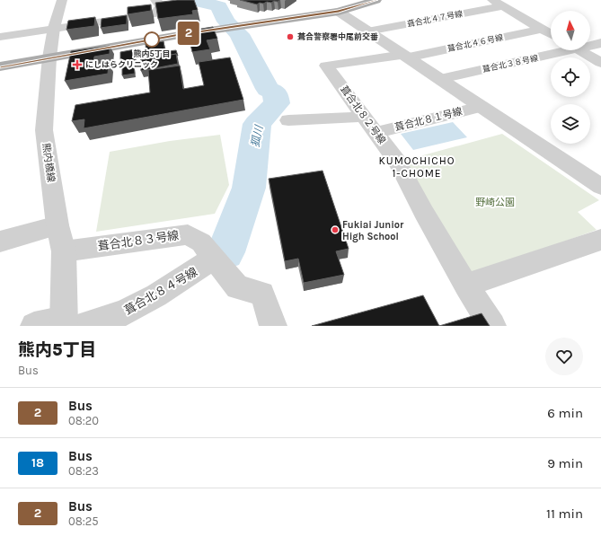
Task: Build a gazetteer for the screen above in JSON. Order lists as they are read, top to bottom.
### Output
{
  "streets": {
    "street": [
      "葺合北４７号線",
      "葺合北４６号線",
      "葺合北３８号線",
      "葺合北８２号線",
      "葺合北８１号線",
      "熊内橋線",
      "葺合北８３号線",
      "葺合北８４号線"
    ]
  },
  "crossings": [
    ["葺合北４６号線", "葺合北８２号線"],
    ["葺合北８２号線", "葺合北８１号線"],
    ["熊内橋線", "葺合北８３号線"],
    ["熊内橋線", "葺合北８４号線"],
    ["葺合北８３号線", "葺合北８４号線"]
  ],
  "districts": ["KUMOCHICHO 1-CHOME"],
  "water": ["狐川"],
  "parks": ["野崎公園"],
  "places": {
    "other": ["葺合警察署中尾前交番", "熊内5丁目", "Fukiai Junior High School"],
    "health": ["にしはらクリニック"]
  },
  "lines": ["bus line 2"],
  "north": "top",
  "page": {
    "on_map": "2",
    "heading": ["熊内5丁目", "Bus"],
    "list": [
      {
        "mark": "2",
        "name": "Bus",
        "note": "08:20",
        "value": "6 min"
      },
      {
        "mark": "18",
        "name": "Bus",
        "note": "08:23",
        "value": "9 min"
      },
      {
        "mark": "2",
        "name": "Bus",
        "note": "08:25",
        "value": "11 min"
      }
    ]
  }
}
